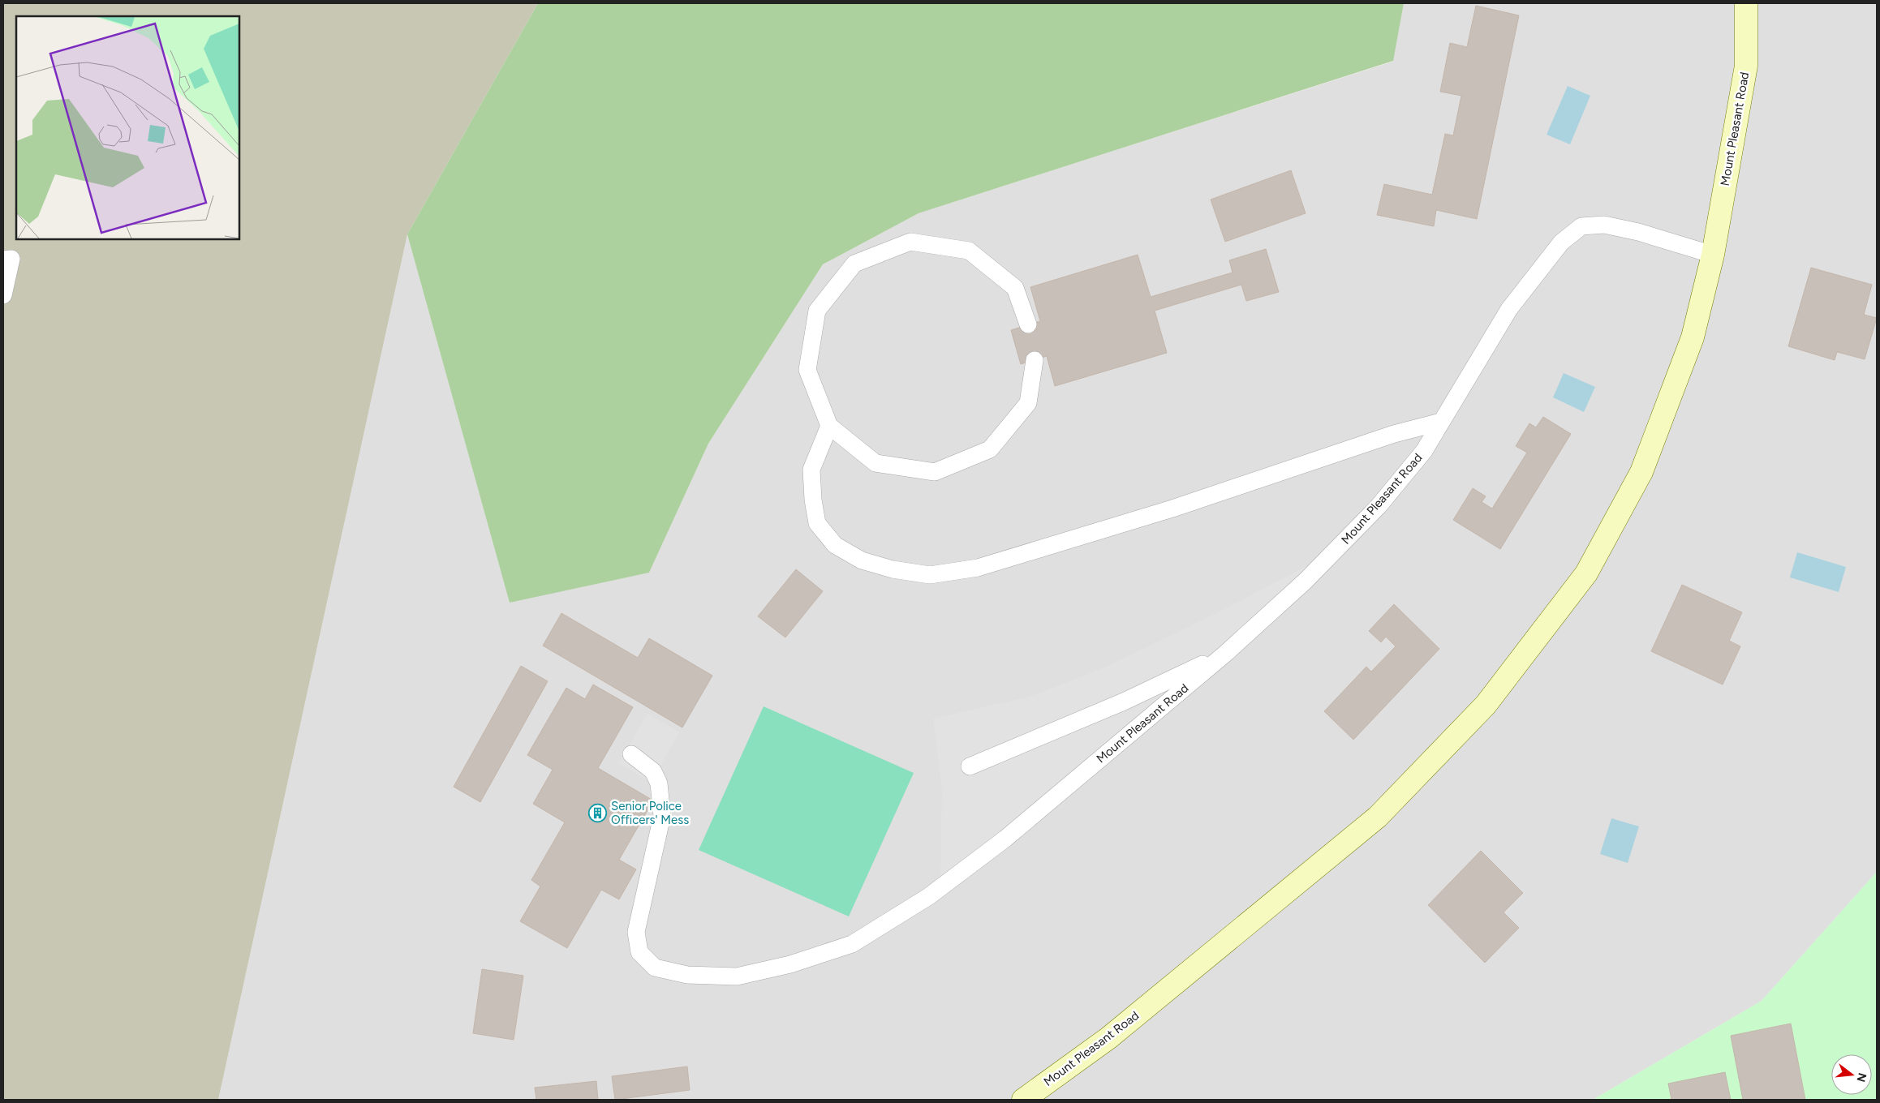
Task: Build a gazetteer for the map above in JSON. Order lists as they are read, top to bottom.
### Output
{
  "streets": {
    "street": ["Mount Pleasant Road"]
  },
  "places": {
    "building": ["Senior Police Officers' Mess"]
  },
  "north": "right"
}
